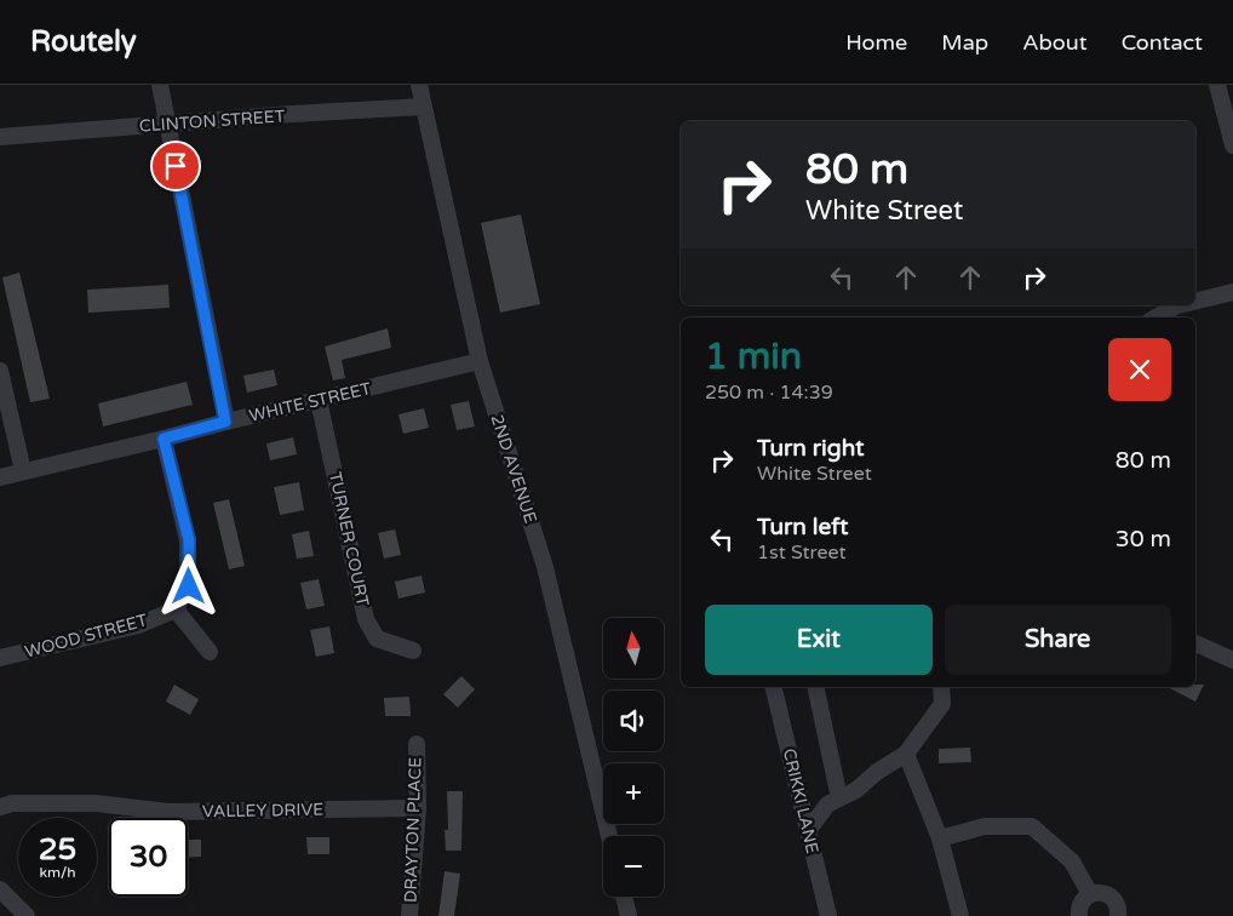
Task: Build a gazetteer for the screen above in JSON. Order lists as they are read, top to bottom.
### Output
{
  "streets": {
    "street": [
      "CLINTON STREET",
      "WHITE STREET",
      "2ND AVENUE",
      "TURNER COURT",
      "WOOD STREET",
      "CRIKKI LANE",
      "VALLEY DRIVE",
      "DRAYTON PLACE"
    ]
  },
  "crossings": [
    ["CLINTON STREET", "2ND AVENUE"],
    ["WHITE STREET", "2ND AVENUE"],
    ["WHITE STREET", "TURNER COURT"],
    ["VALLEY DRIVE", "DRAYTON PLACE"]
  ],
  "north": "top",
  "page": {
    "header": "Routely",
    "nav": [
      "Home",
      "Map",
      "About",
      "Contact"
    ],
    "turn": ["80 m", "White Street"],
    "heading": ["1 min", "250 m · 14:39"],
    "list": [
      {
        "name": "Turn right",
        "note": "White Street",
        "value": "80 m"
      },
      {
        "name": "Turn left",
        "note": "1st Street",
        "value": "30 m"
      }
    ],
    "buttons": ["Exit", "Share"],
    "map_buttons": ["+", "−"],
    "speed": "25 km/h",
    "limit": "30"
  }
}
